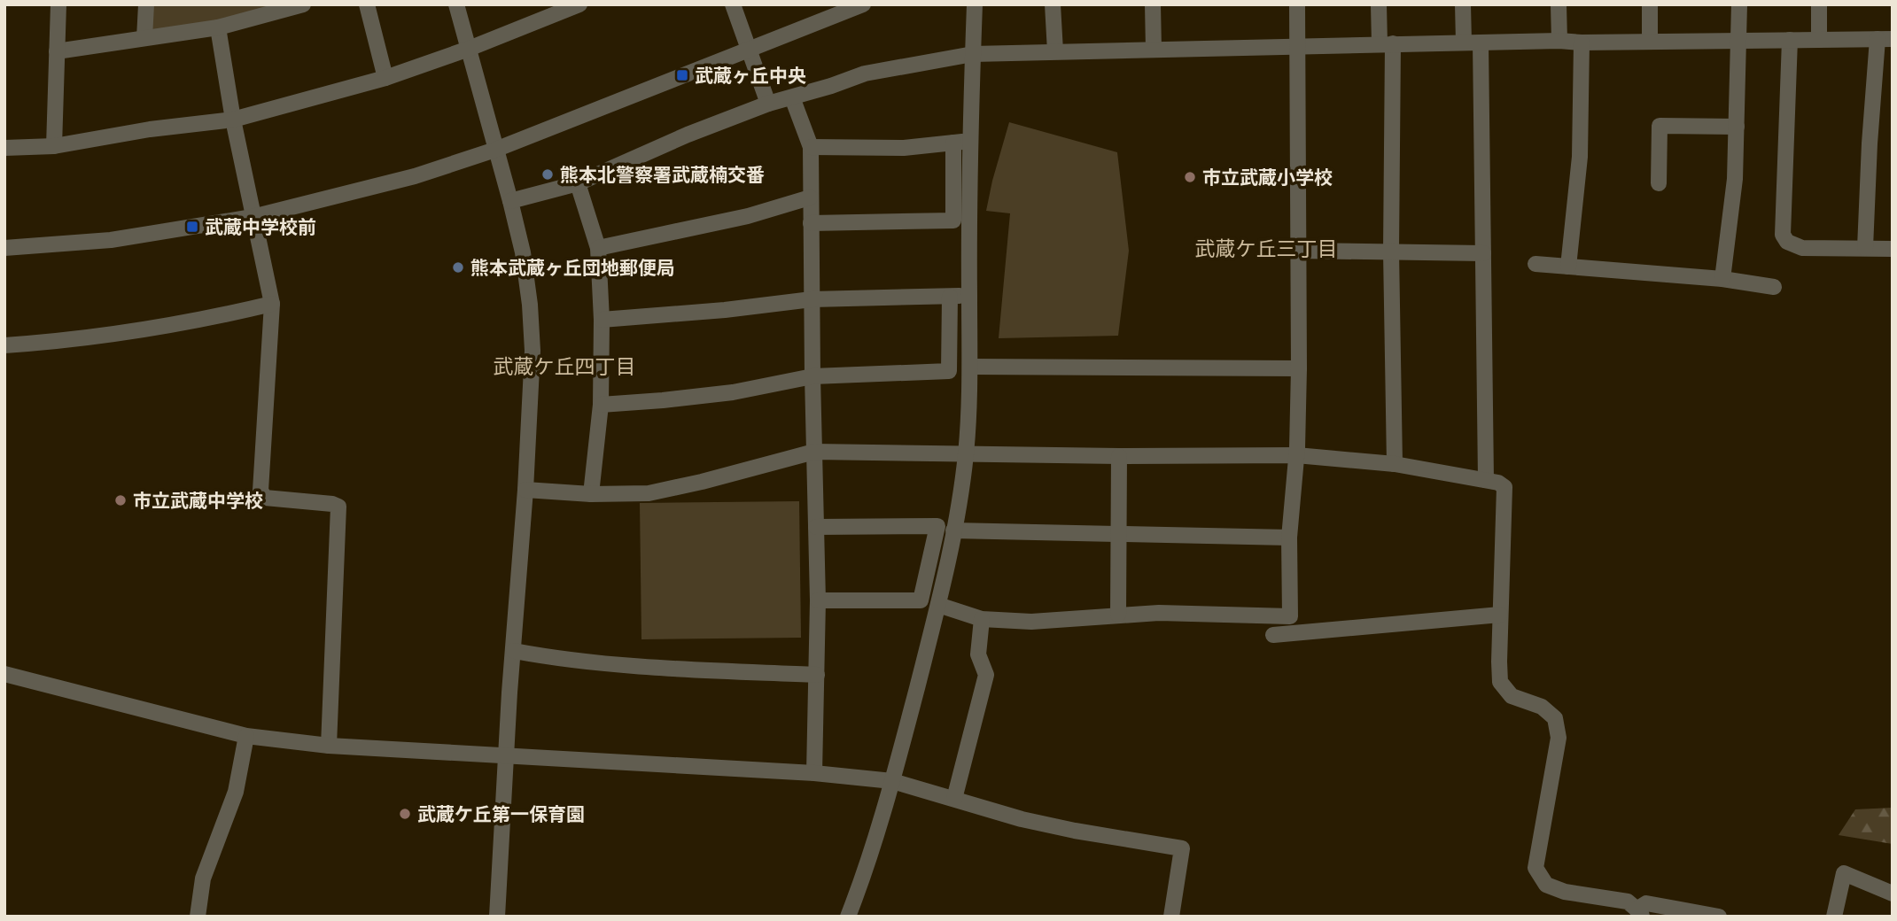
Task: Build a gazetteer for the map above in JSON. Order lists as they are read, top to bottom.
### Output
{
  "districts": ["武蔵ケ丘三丁目", "武蔵ケ丘四丁目"],
  "places": {
    "transit": ["武蔵ヶ丘中央", "武蔵中学校前"],
    "other": [
      "熊本北警察署武蔵楠交番",
      "市立武蔵小学校",
      "熊本武蔵ヶ丘団地郵便局",
      "市立武蔵中学校",
      "武蔵ケ丘第一保育園"
    ]
  }
}
